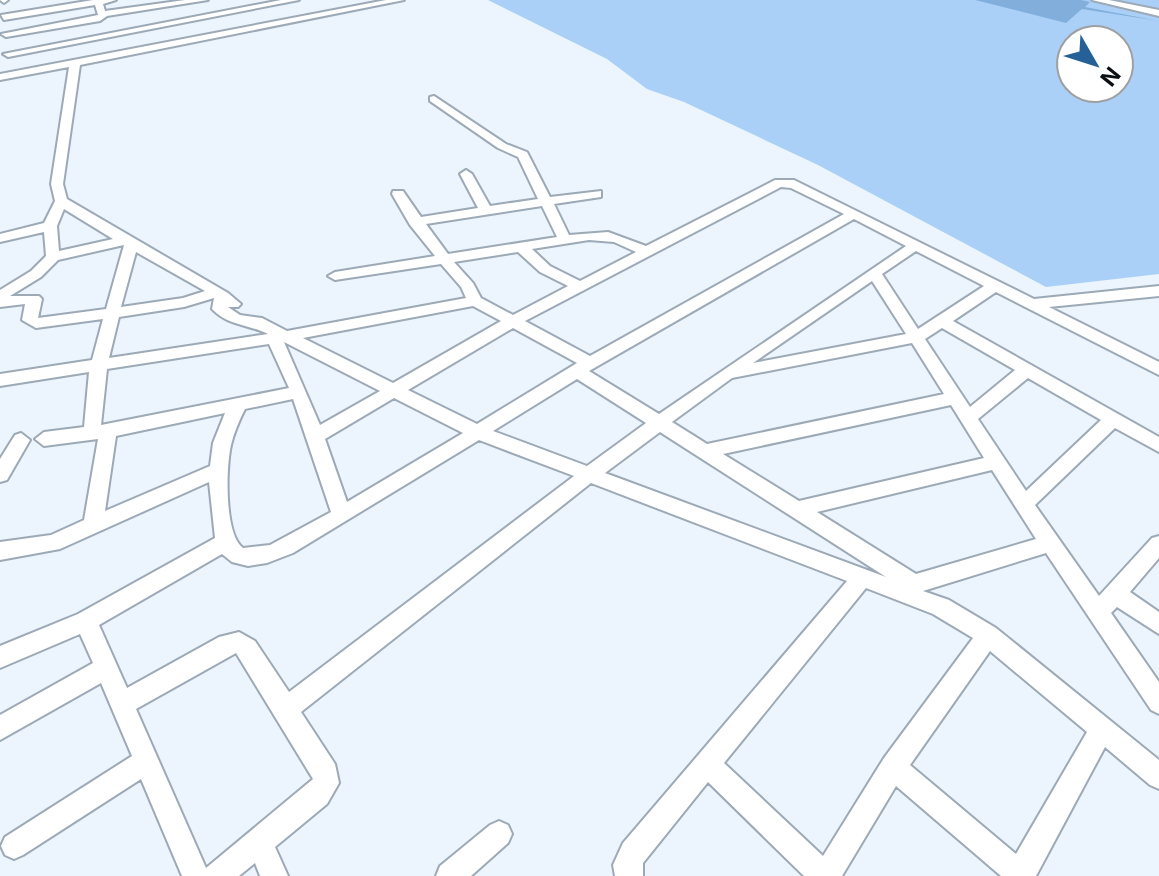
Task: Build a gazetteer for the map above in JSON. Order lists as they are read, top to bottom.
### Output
{
  "north": "bottom right"
}
